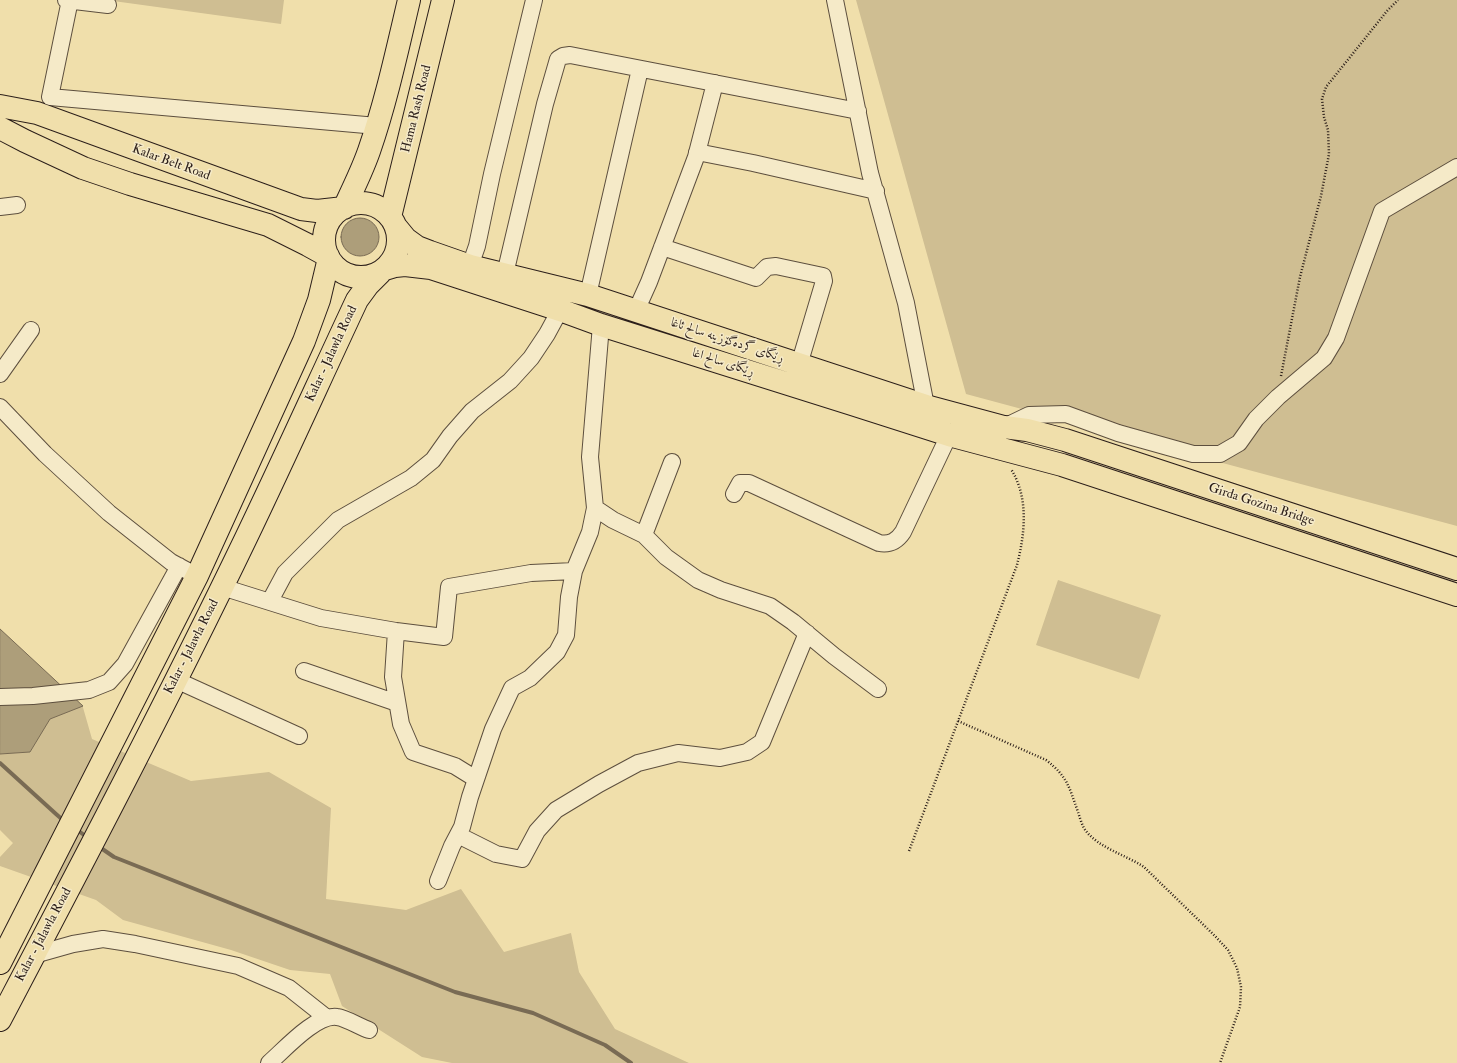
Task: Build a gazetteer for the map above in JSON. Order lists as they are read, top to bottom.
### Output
{
  "streets": {
    "highway": [
      "Hama Rash Road",
      "Kalar Belt Road",
      "ڕێگای گردەگۆزینە سالح ئاغا",
      "Kalar - Jalawla Road",
      "ڕێگای سالح اغا",
      "Girda Gozina Bridge"
    ]
  },
  "crossings": [
    ["Hama Rash Road", "Kalar Belt Road"],
    ["Hama Rash Road", "ڕێگای گردەگۆزینە سالح ئاغا"],
    ["Hama Rash Road", "Kalar - Jalawla Road"],
    ["Hama Rash Road", "ڕێگای سالح اغا"],
    ["Kalar Belt Road", "ڕێگای گردەگۆزینە سالح ئاغا"],
    ["Kalar Belt Road", "Kalar - Jalawla Road"],
    ["Kalar Belt Road", "ڕێگای سالح اغا"],
    ["ڕێگای گردەگۆزینە سالح ئاغا", "Kalar - Jalawla Road"],
    ["ڕێگای گردەگۆزینە سالح ئاغا", "ڕێگای سالح اغا"],
    ["ڕێگای گردەگۆزینە سالح ئاغا", "Girda Gozina Bridge"],
    ["Kalar - Jalawla Road", "ڕێگای سالح اغا"]
  ]
}
